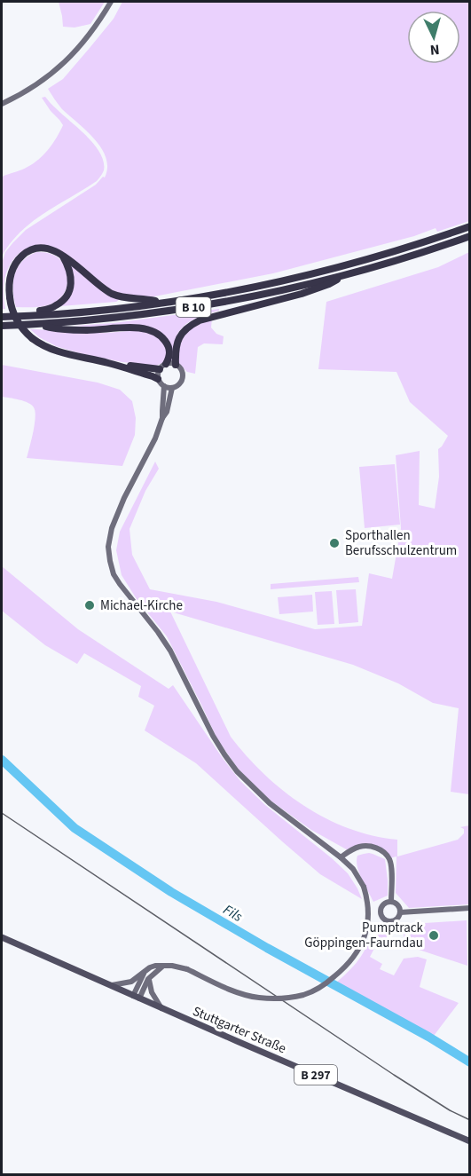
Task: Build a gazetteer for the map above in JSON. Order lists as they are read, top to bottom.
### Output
{
  "streets": {
    "highway": ["B 10"],
    "main road": ["Stuttgarter Straße", "B 297"]
  },
  "water": ["Fils"],
  "places": ["Sporthallen Berufsschulzentrum", "Michael-Kirche", "Pumptrack Göppingen-Faurndau"],
  "north": "bottom"
}
